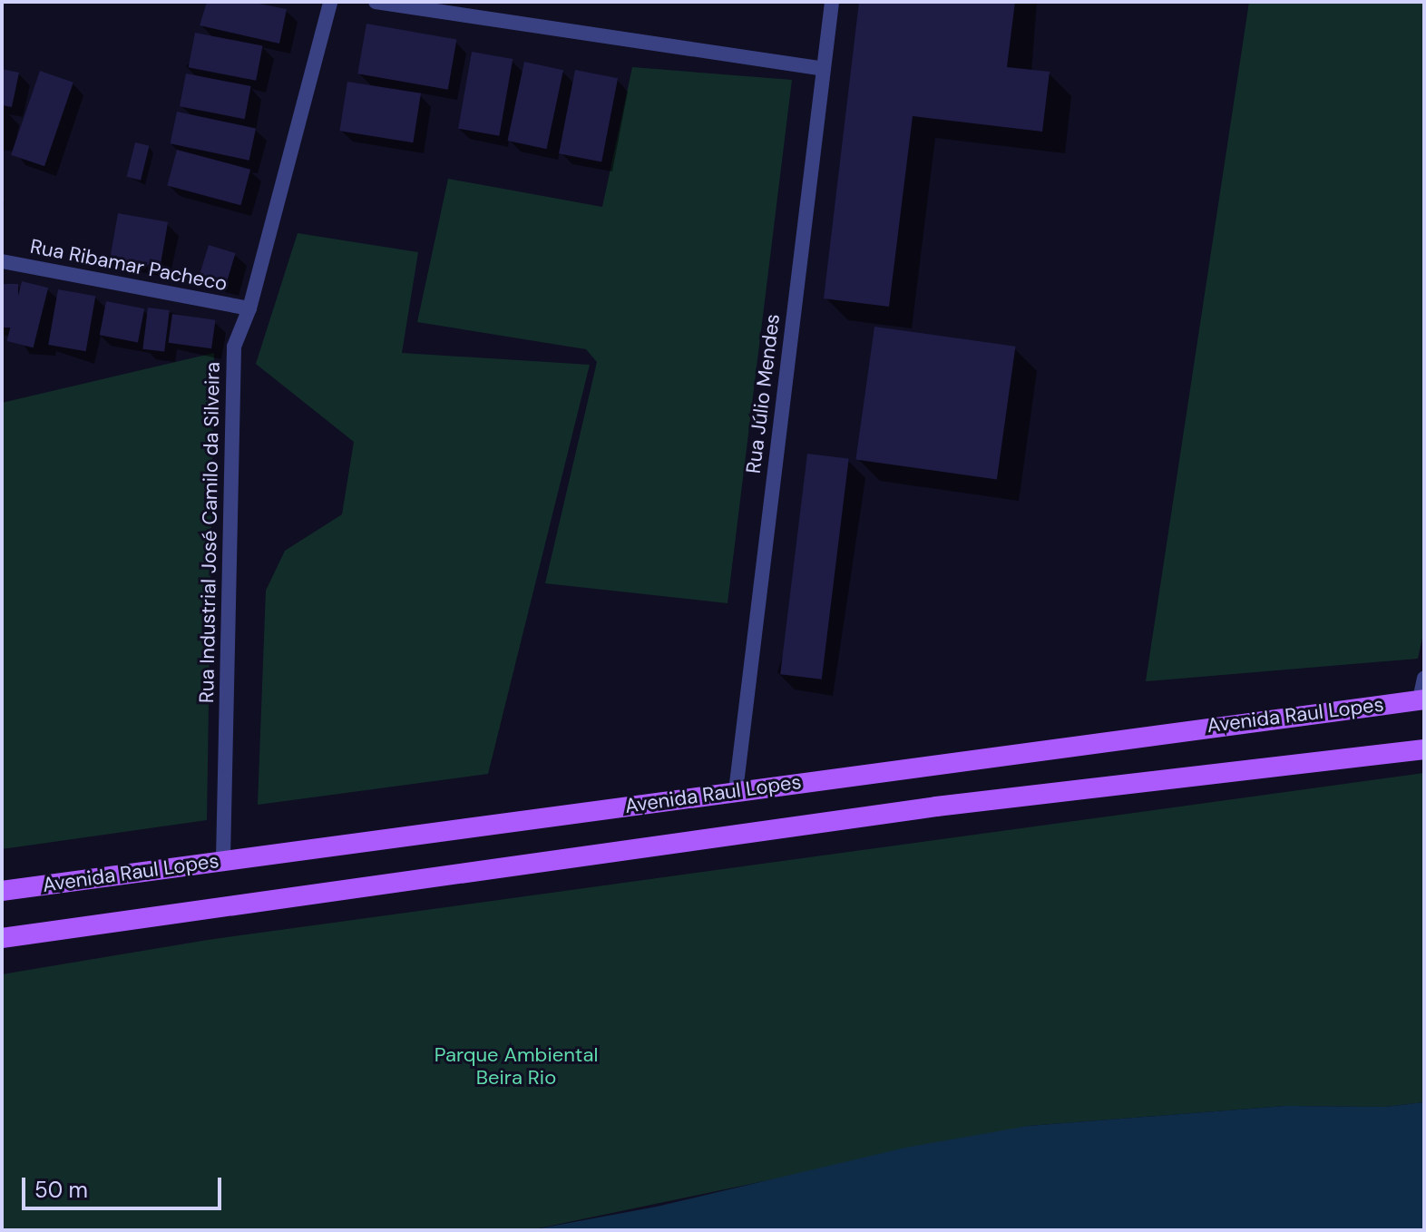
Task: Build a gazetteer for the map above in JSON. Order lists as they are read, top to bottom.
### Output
{
  "streets": {
    "main road": ["Avenida Raul Lopes"],
    "street": ["Rua Ribamar Pacheco", "Rua Júlio Mendes", "Rua Industrial José Camilo da Silveira"]
  },
  "crossings": [
    ["Rua Ribamar Pacheco", "Rua Industrial José Camilo da Silveira"],
    ["Rua Júlio Mendes", "Avenida Raul Lopes"],
    ["Rua Industrial José Camilo da Silveira", "Avenida Raul Lopes"]
  ],
  "parks": ["Parque Ambiental Beira Rio"],
  "scale_bar": "50 m"
}
